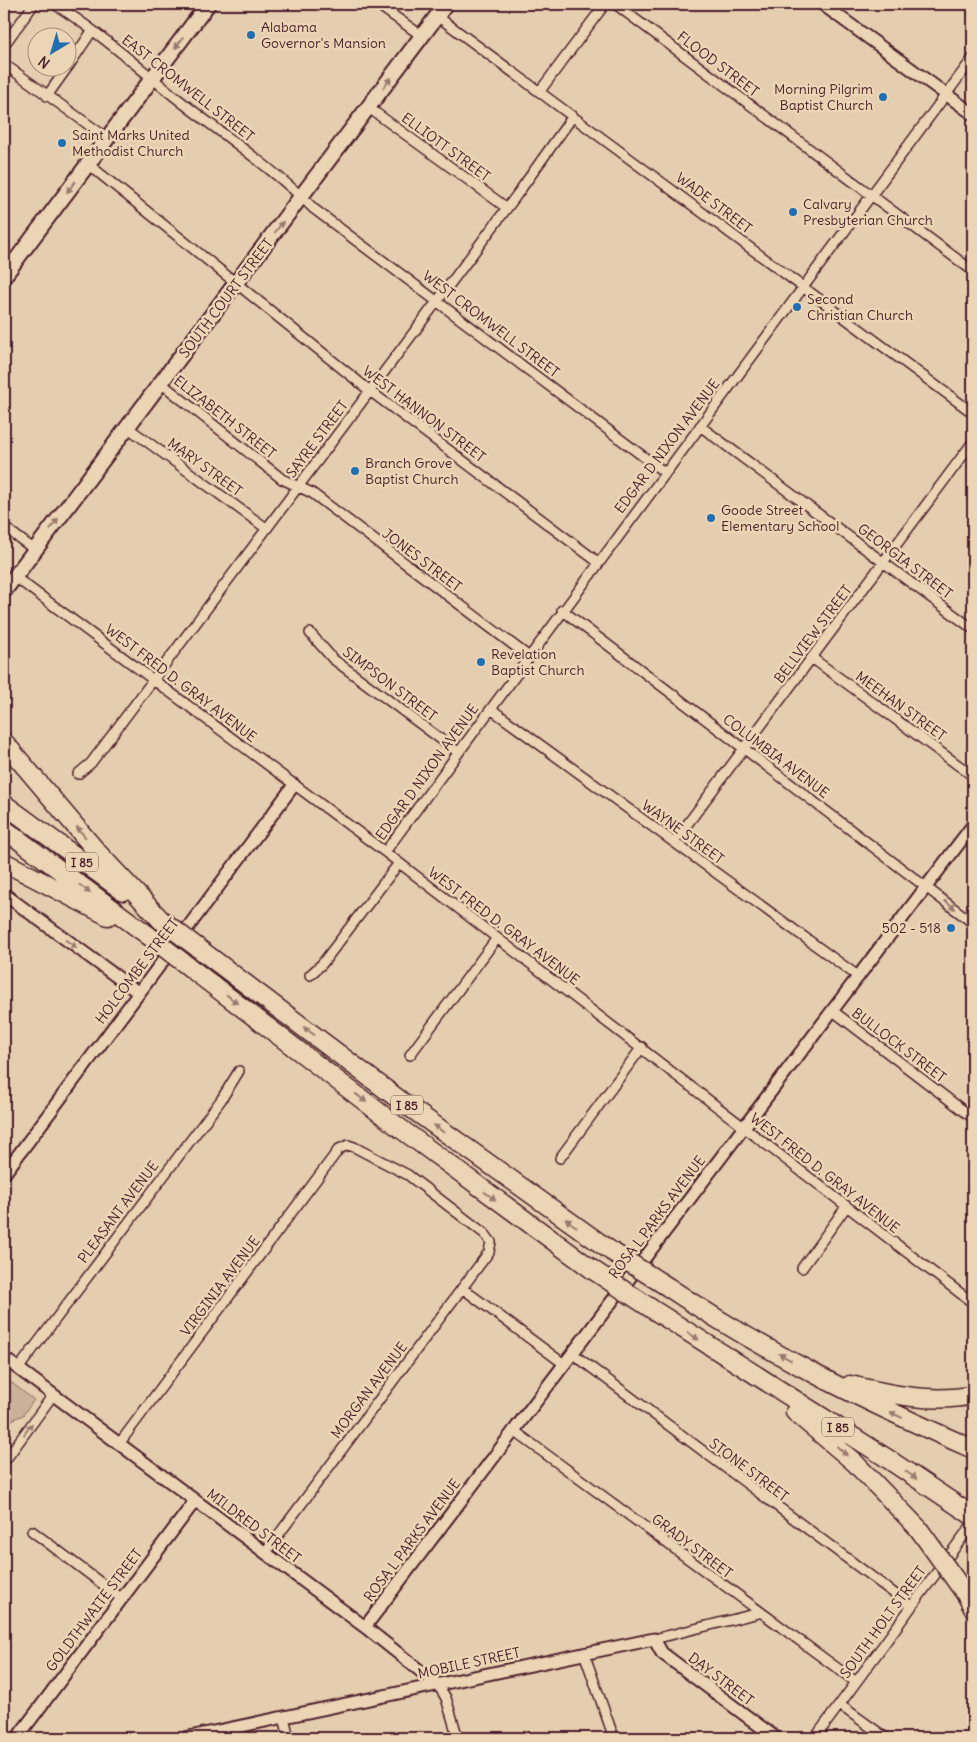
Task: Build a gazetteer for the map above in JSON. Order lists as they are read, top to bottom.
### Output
{
  "streets": {
    "highway": ["I 85"],
    "main road": ["SOUTH COURT STREET"],
    "street": [
      "FLOOD STREET",
      "EAST CROMWELL STREET",
      "ELLIOTT STREET",
      "WADE STREET",
      "WEST CROMWELL STREET",
      "WEST HANNON STREET",
      "ELIZABETH STREET",
      "SAYRE STREET",
      "EDGAR D NIXON AVENUE",
      "MARY STREET",
      "JONES STREET",
      "GEORGIA STREET",
      "BELLVIEW STREET",
      "WEST FRED D. GRAY AVENUE",
      "SIMPSON STREET",
      "MEEHAN STREET",
      "COLUMBIA AVENUE",
      "WAYNE STREET",
      "HOLCOMBE STREET",
      "BULLOCK STREET",
      "PLEASANT AVENUE",
      "ROSA L PARKS AVENUE",
      "VIRGINIA AVENUE",
      "MORGAN AVENUE",
      "STONE STREET",
      "MILDRED STREET",
      "GRADY STREET",
      "GOLDTHWAITE STREET",
      "SOUTH HOLT STREET",
      "MOBILE STREET",
      "DAY STREET"
    ]
  },
  "crossings": [
    ["FLOOD STREET", "EDGAR D NIXON AVENUE"],
    ["EAST CROMWELL STREET", "SOUTH COURT STREET"],
    ["EAST CROMWELL STREET", "WEST CROMWELL STREET"],
    ["ELLIOTT STREET", "SOUTH COURT STREET"],
    ["ELLIOTT STREET", "SAYRE STREET"],
    ["WADE STREET", "SOUTH COURT STREET"],
    ["WADE STREET", "SAYRE STREET"],
    ["WADE STREET", "EDGAR D NIXON AVENUE"],
    ["SOUTH COURT STREET", "WEST CROMWELL STREET"],
    ["SOUTH COURT STREET", "WEST HANNON STREET"],
    ["SOUTH COURT STREET", "ELIZABETH STREET"],
    ["SOUTH COURT STREET", "MARY STREET"],
    ["SOUTH COURT STREET", "WEST FRED D. GRAY AVENUE"],
    ["WEST CROMWELL STREET", "SAYRE STREET"],
    ["WEST CROMWELL STREET", "EDGAR D NIXON AVENUE"],
    ["WEST HANNON STREET", "SAYRE STREET"],
    ["WEST HANNON STREET", "EDGAR D NIXON AVENUE"],
    ["ELIZABETH STREET", "SAYRE STREET"],
    ["ELIZABETH STREET", "JONES STREET"],
    ["SAYRE STREET", "MARY STREET"],
    ["SAYRE STREET", "JONES STREET"],
    ["SAYRE STREET", "WEST FRED D. GRAY AVENUE"],
    ["EDGAR D NIXON AVENUE", "JONES STREET"],
    ["EDGAR D NIXON AVENUE", "GEORGIA STREET"],
    ["EDGAR D NIXON AVENUE", "WEST FRED D. GRAY AVENUE"],
    ["EDGAR D NIXON AVENUE", "SIMPSON STREET"],
    ["EDGAR D NIXON AVENUE", "COLUMBIA AVENUE"],
    ["EDGAR D NIXON AVENUE", "WAYNE STREET"],
    ["GEORGIA STREET", "BELLVIEW STREET"],
    ["BELLVIEW STREET", "MEEHAN STREET"],
    ["BELLVIEW STREET", "COLUMBIA AVENUE"],
    ["BELLVIEW STREET", "WAYNE STREET"],
    ["WEST FRED D. GRAY AVENUE", "HOLCOMBE STREET"],
    ["WEST FRED D. GRAY AVENUE", "ROSA L PARKS AVENUE"],
    ["COLUMBIA AVENUE", "ROSA L PARKS AVENUE"],
    ["WAYNE STREET", "ROSA L PARKS AVENUE"],
    ["BULLOCK STREET", "ROSA L PARKS AVENUE"],
    ["PLEASANT AVENUE", "MILDRED STREET"],
    ["ROSA L PARKS AVENUE", "STONE STREET"],
    ["ROSA L PARKS AVENUE", "MILDRED STREET"],
    ["ROSA L PARKS AVENUE", "GRADY STREET"],
    ["VIRGINIA AVENUE", "MORGAN AVENUE"],
    ["VIRGINIA AVENUE", "MILDRED STREET"],
    ["MORGAN AVENUE", "MILDRED STREET"],
    ["STONE STREET", "SOUTH HOLT STREET"],
    ["MILDRED STREET", "GOLDTHWAITE STREET"],
    ["MILDRED STREET", "MOBILE STREET"],
    ["GRADY STREET", "SOUTH HOLT STREET"],
    ["GRADY STREET", "MOBILE STREET"],
    ["MOBILE STREET", "DAY STREET"]
  ],
  "one_way": ["SOUTH COURT STREET"],
  "places": [
    "Alabama Governor's Mansion",
    "Morning Pilgrim Baptist Church",
    "Saint Marks United Methodist Church",
    "Calvary Presbyterian Church",
    "Second Christian Church",
    "Branch Grove Baptist Church",
    "Goode Street Elementary School",
    "Revelation Baptist Church",
    "502 - 518"
  ],
  "north": "bottom left"
}
